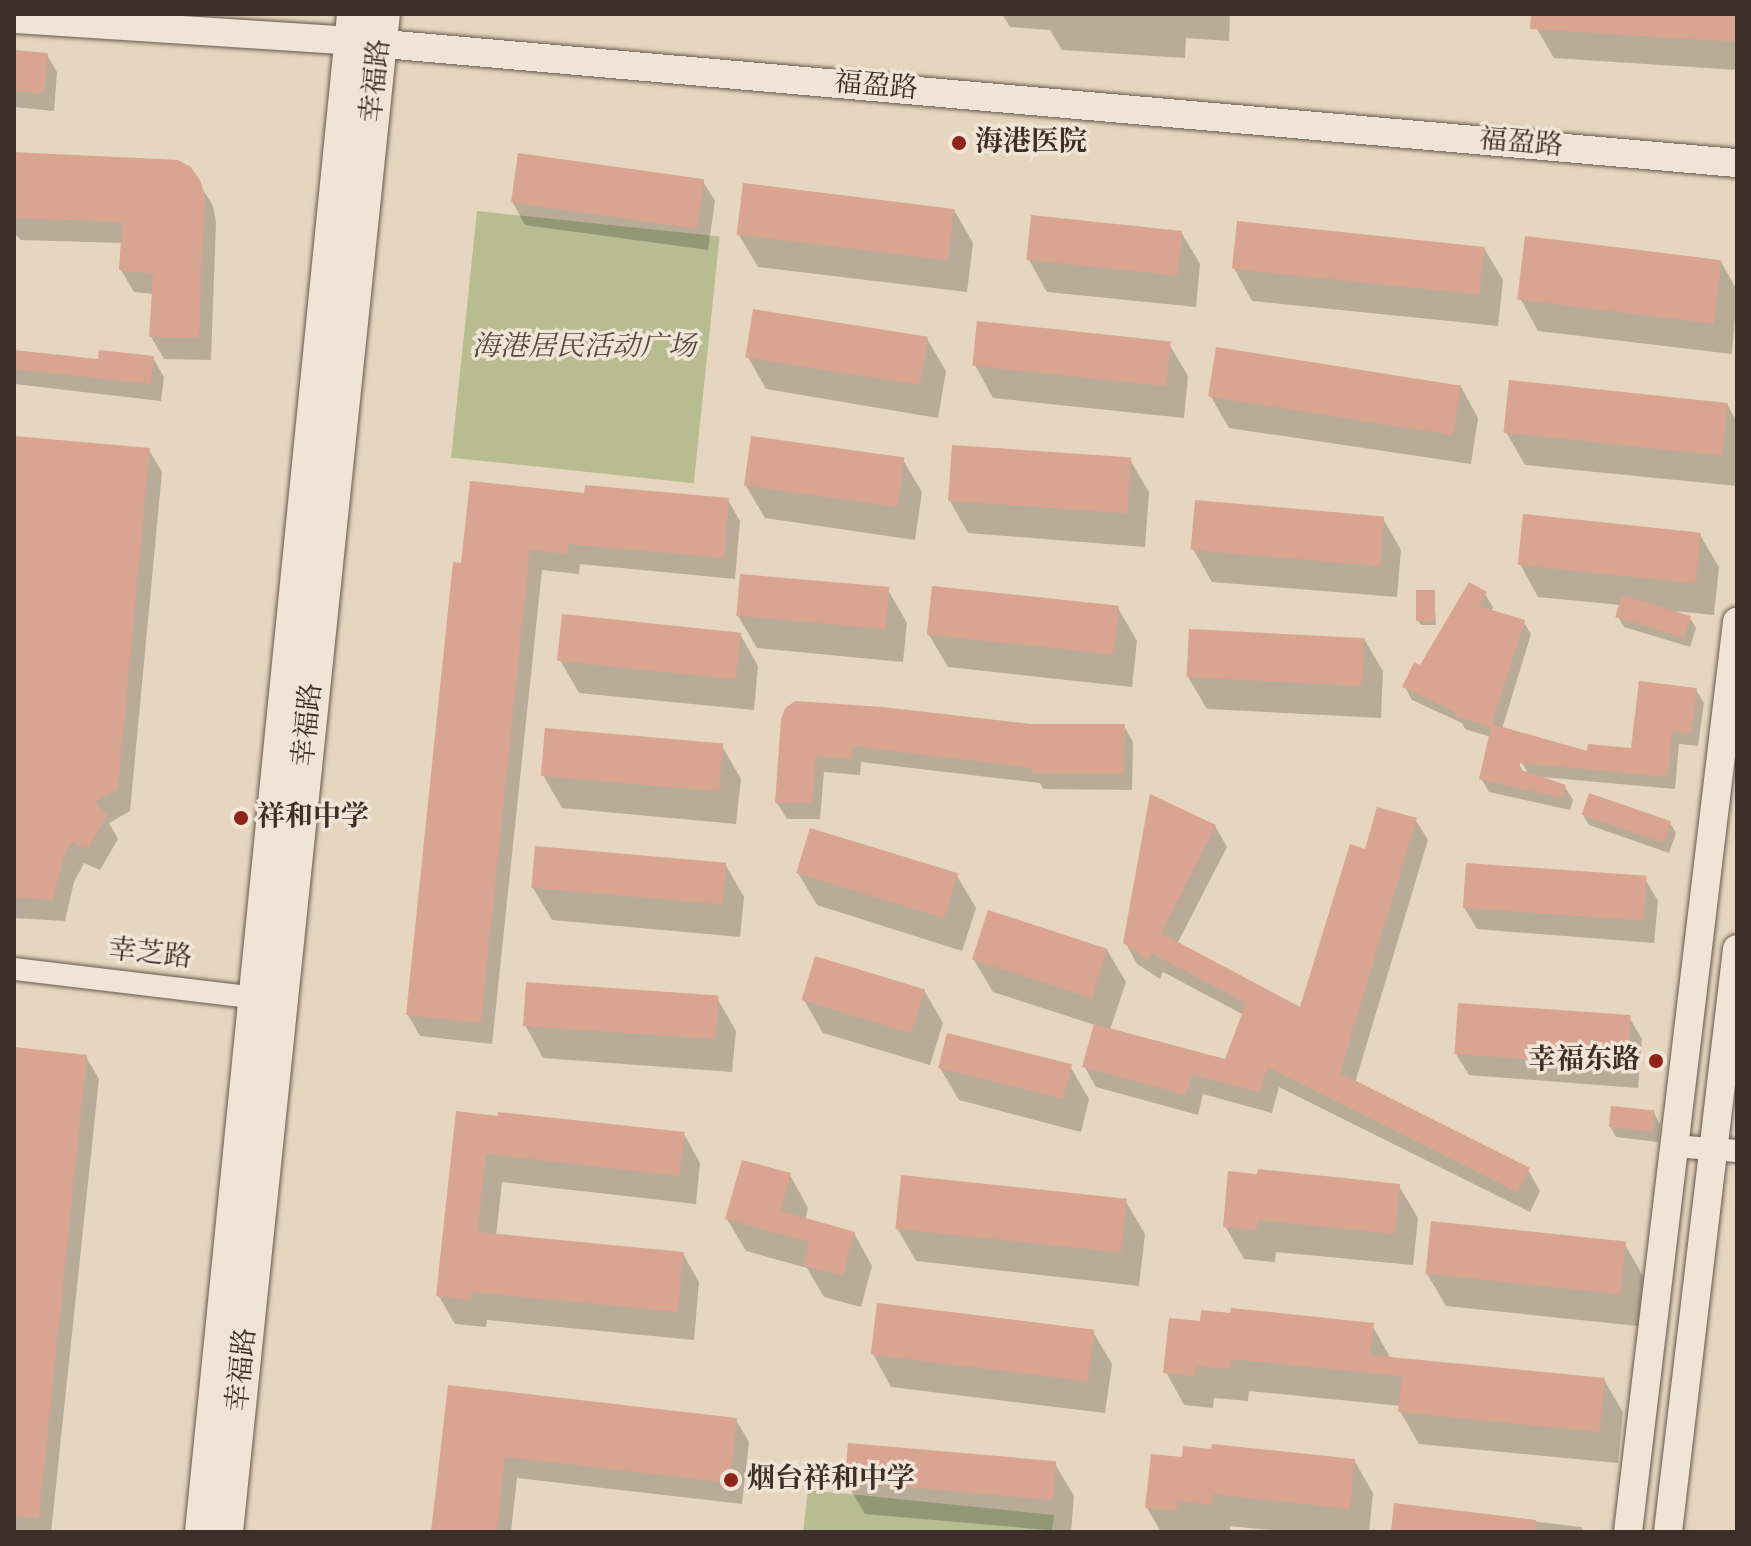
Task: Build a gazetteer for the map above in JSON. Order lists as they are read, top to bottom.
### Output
{
  "streets": {
    "main road": ["幸福路"],
    "street": ["福盈路", "幸芝路"]
  },
  "crossings": [
    ["幸福路", "福盈路"],
    ["幸福路", "幸芝路"]
  ],
  "parks": ["海港居民活动广场"],
  "places": [
    "海港医院",
    "祥和中学",
    "幸福东路",
    "烟台祥和中学"
  ]
}
